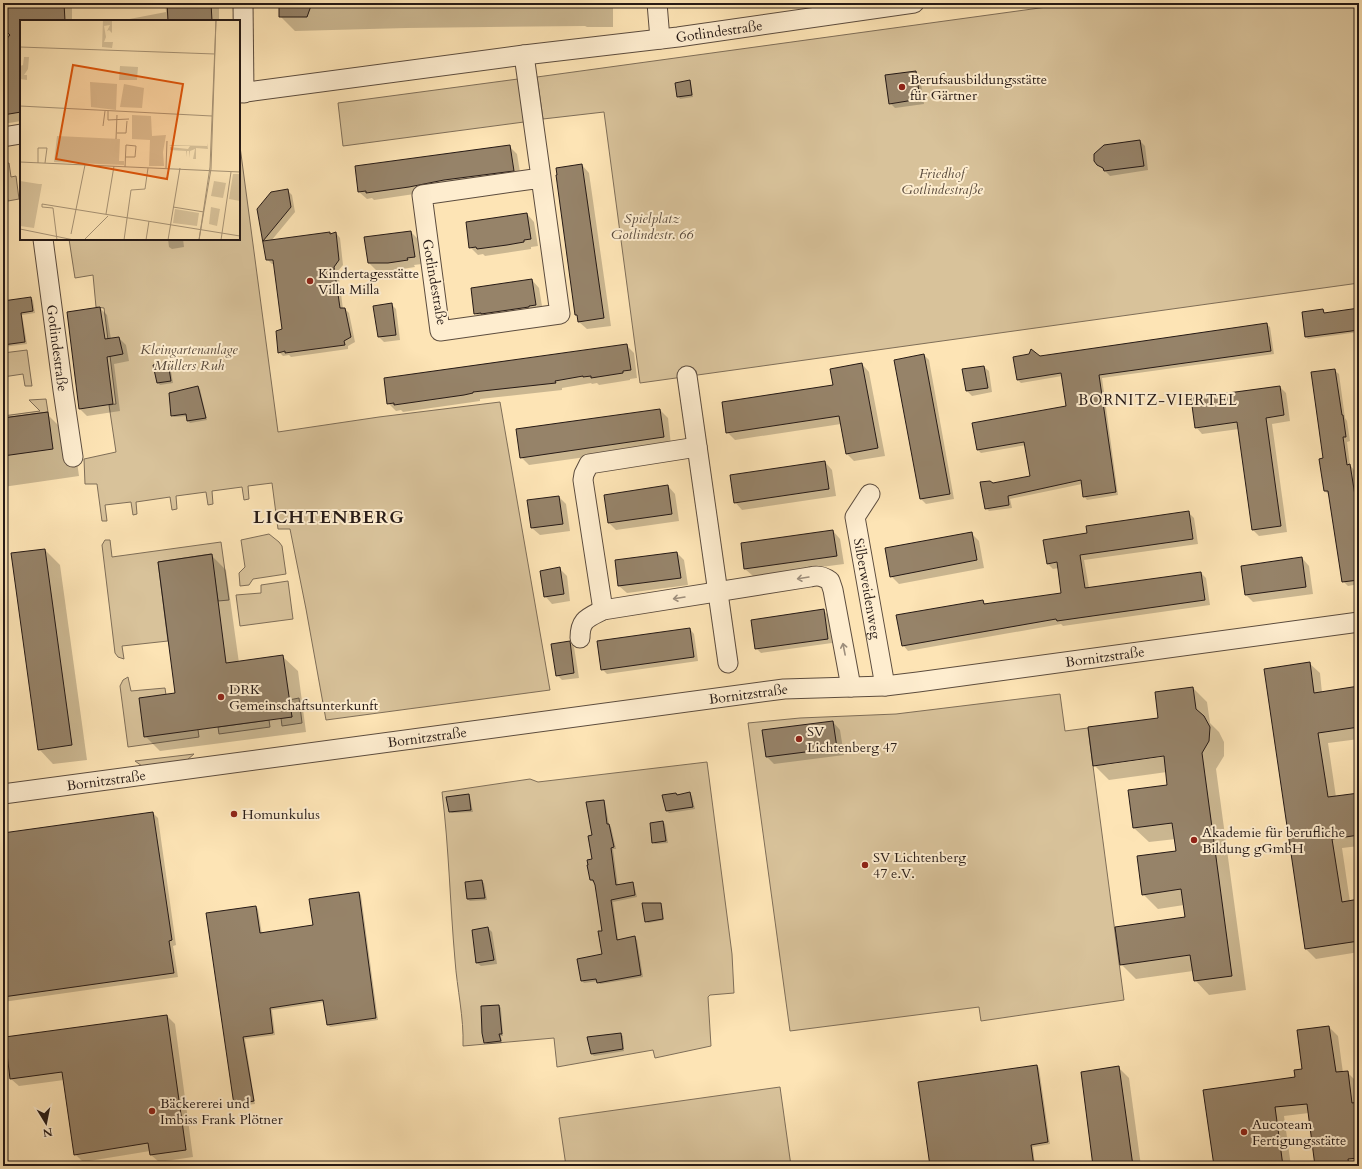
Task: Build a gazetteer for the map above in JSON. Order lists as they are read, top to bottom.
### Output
{
  "streets": {
    "street": ["Gotlindestraße", "Silberweidenweg", "Bornitzstraße"]
  },
  "crossings": [
    ["Silberweidenweg", "Bornitzstraße"]
  ],
  "districts": ["BORNITZ-VIERTEL", "LICHTENBERG"],
  "parks": ["Friedhof Gotlindestraße", "Spielplatz Gotlindestr. 66", "Kleingartenanlage Müllers Ruh"],
  "places": [
    "Berufsausbildungsstätte für Gärtner",
    "Kindertagesstätte Villa Milla",
    "DRK Gemeinschaftsunterkunft",
    "SV Lichtenberg 47",
    "Homunkulus",
    "Akademie für berufliche Bildung gGmbH",
    "SV Lichtenberg 47 e.V.",
    "Bäckererei und Imbiss Frank Plötner",
    "Aucoteam Fertigungsstätte"
  ],
  "north": "bottom"
}
